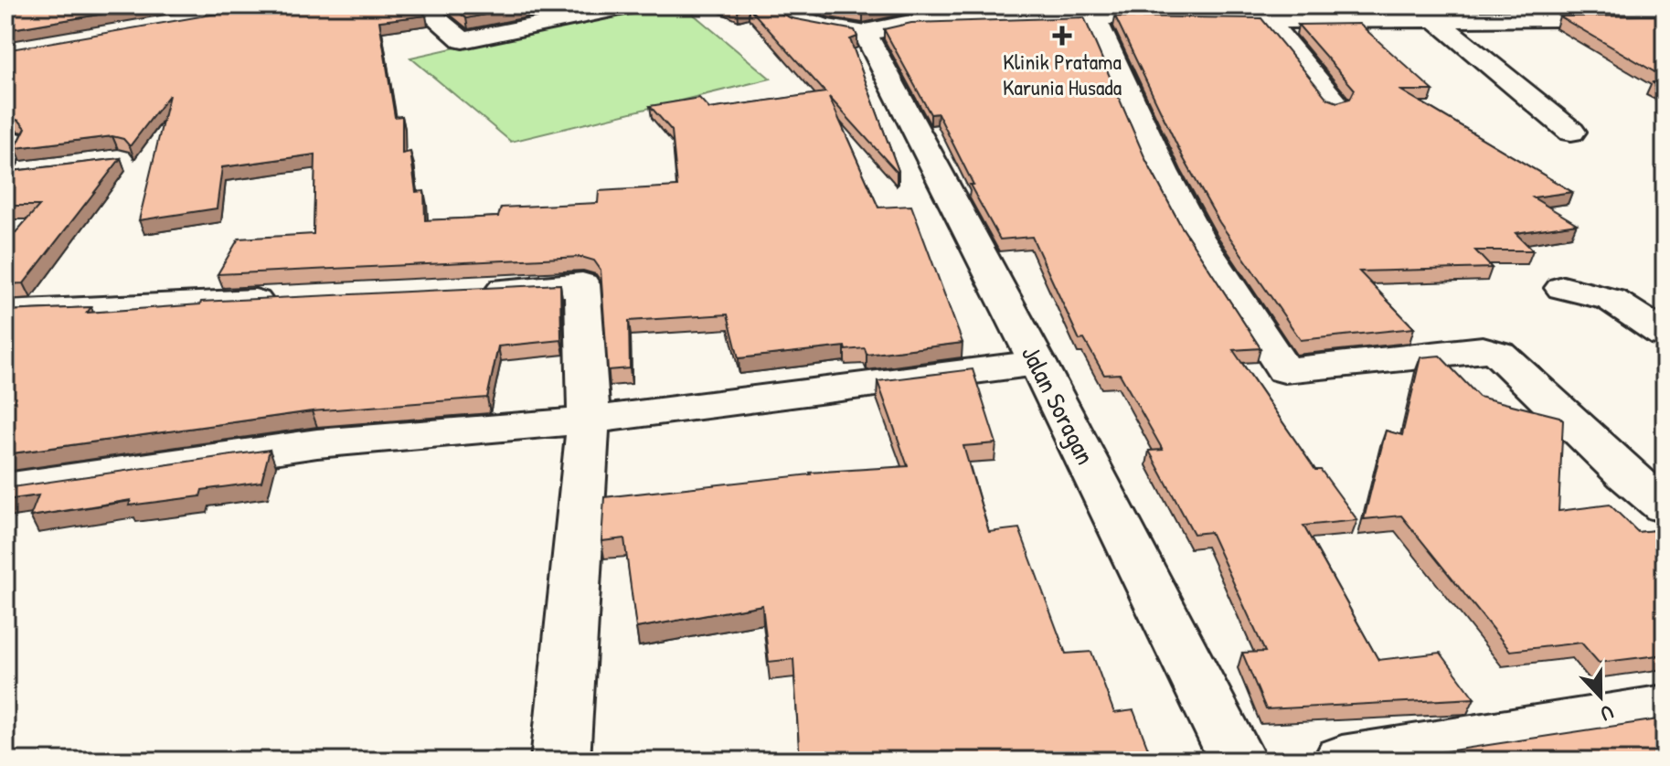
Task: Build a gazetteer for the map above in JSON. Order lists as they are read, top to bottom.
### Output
{
  "streets": {
    "street": ["Jalan Soragan"]
  },
  "places": {
    "health": ["Klinik Pratama Karunia Husada"]
  },
  "north": "bottom"
}
